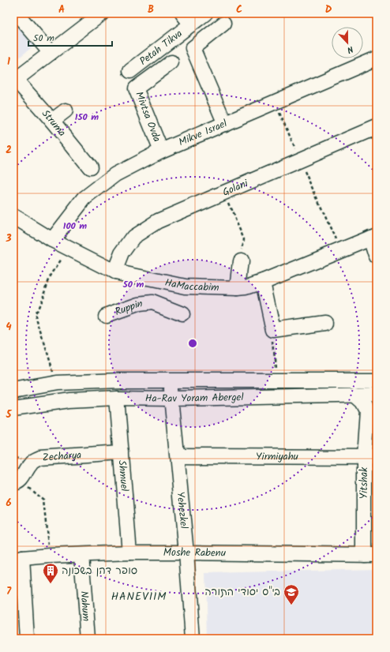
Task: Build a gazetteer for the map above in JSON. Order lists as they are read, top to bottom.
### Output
{
  "streets": {
    "street": [
      "Petah Tikva",
      "Mivtsa Ovda",
      "Struma",
      "Mikve Israel",
      "Golani",
      "HaMaccabim",
      "Ruppin",
      "Ha-Rav Yoram Abergel",
      "Zecharya",
      "Yirmiyahu",
      "Shmuel",
      "Yitshak",
      "Yehezkel",
      "Moshe Rabenu",
      "Nahum"
    ]
  },
  "crossings": [
    ["Mivtsa Ovda", "Mikve Israel"],
    ["Mikve Israel", "HaMaccabim"],
    ["Golani", "HaMaccabim"],
    ["HaMaccabim", "Ruppin"],
    ["Ha-Rav Yoram Abergel", "Shmuel"],
    ["Ha-Rav Yoram Abergel", "Yehezkel"],
    ["Zecharya", "Shmuel"],
    ["Yirmiyahu", "Yitshak"],
    ["Yirmiyahu", "Yehezkel"],
    ["Shmuel", "Moshe Rabenu"],
    ["Yitshak", "Moshe Rabenu"],
    ["Yehezkel", "Moshe Rabenu"],
    ["Moshe Rabenu", "Nahum"]
  ],
  "districts": ["HANEVIIM"],
  "places": {
    "building": ["סופר דהן בשכונה"],
    "school or university": ["בי\"ס יסודי התורה"]
  },
  "scale_bar": "50 m",
  "north": "bottom",
  "grid": {
    "columns": [
      "A",
      "B",
      "C",
      "D"
    ],
    "rows": [
      "1",
      "2",
      "3",
      "4",
      "5",
      "6",
      "7"
    ]
  },
  "rings": ["150 m", "100 m", "50 m"]
}
